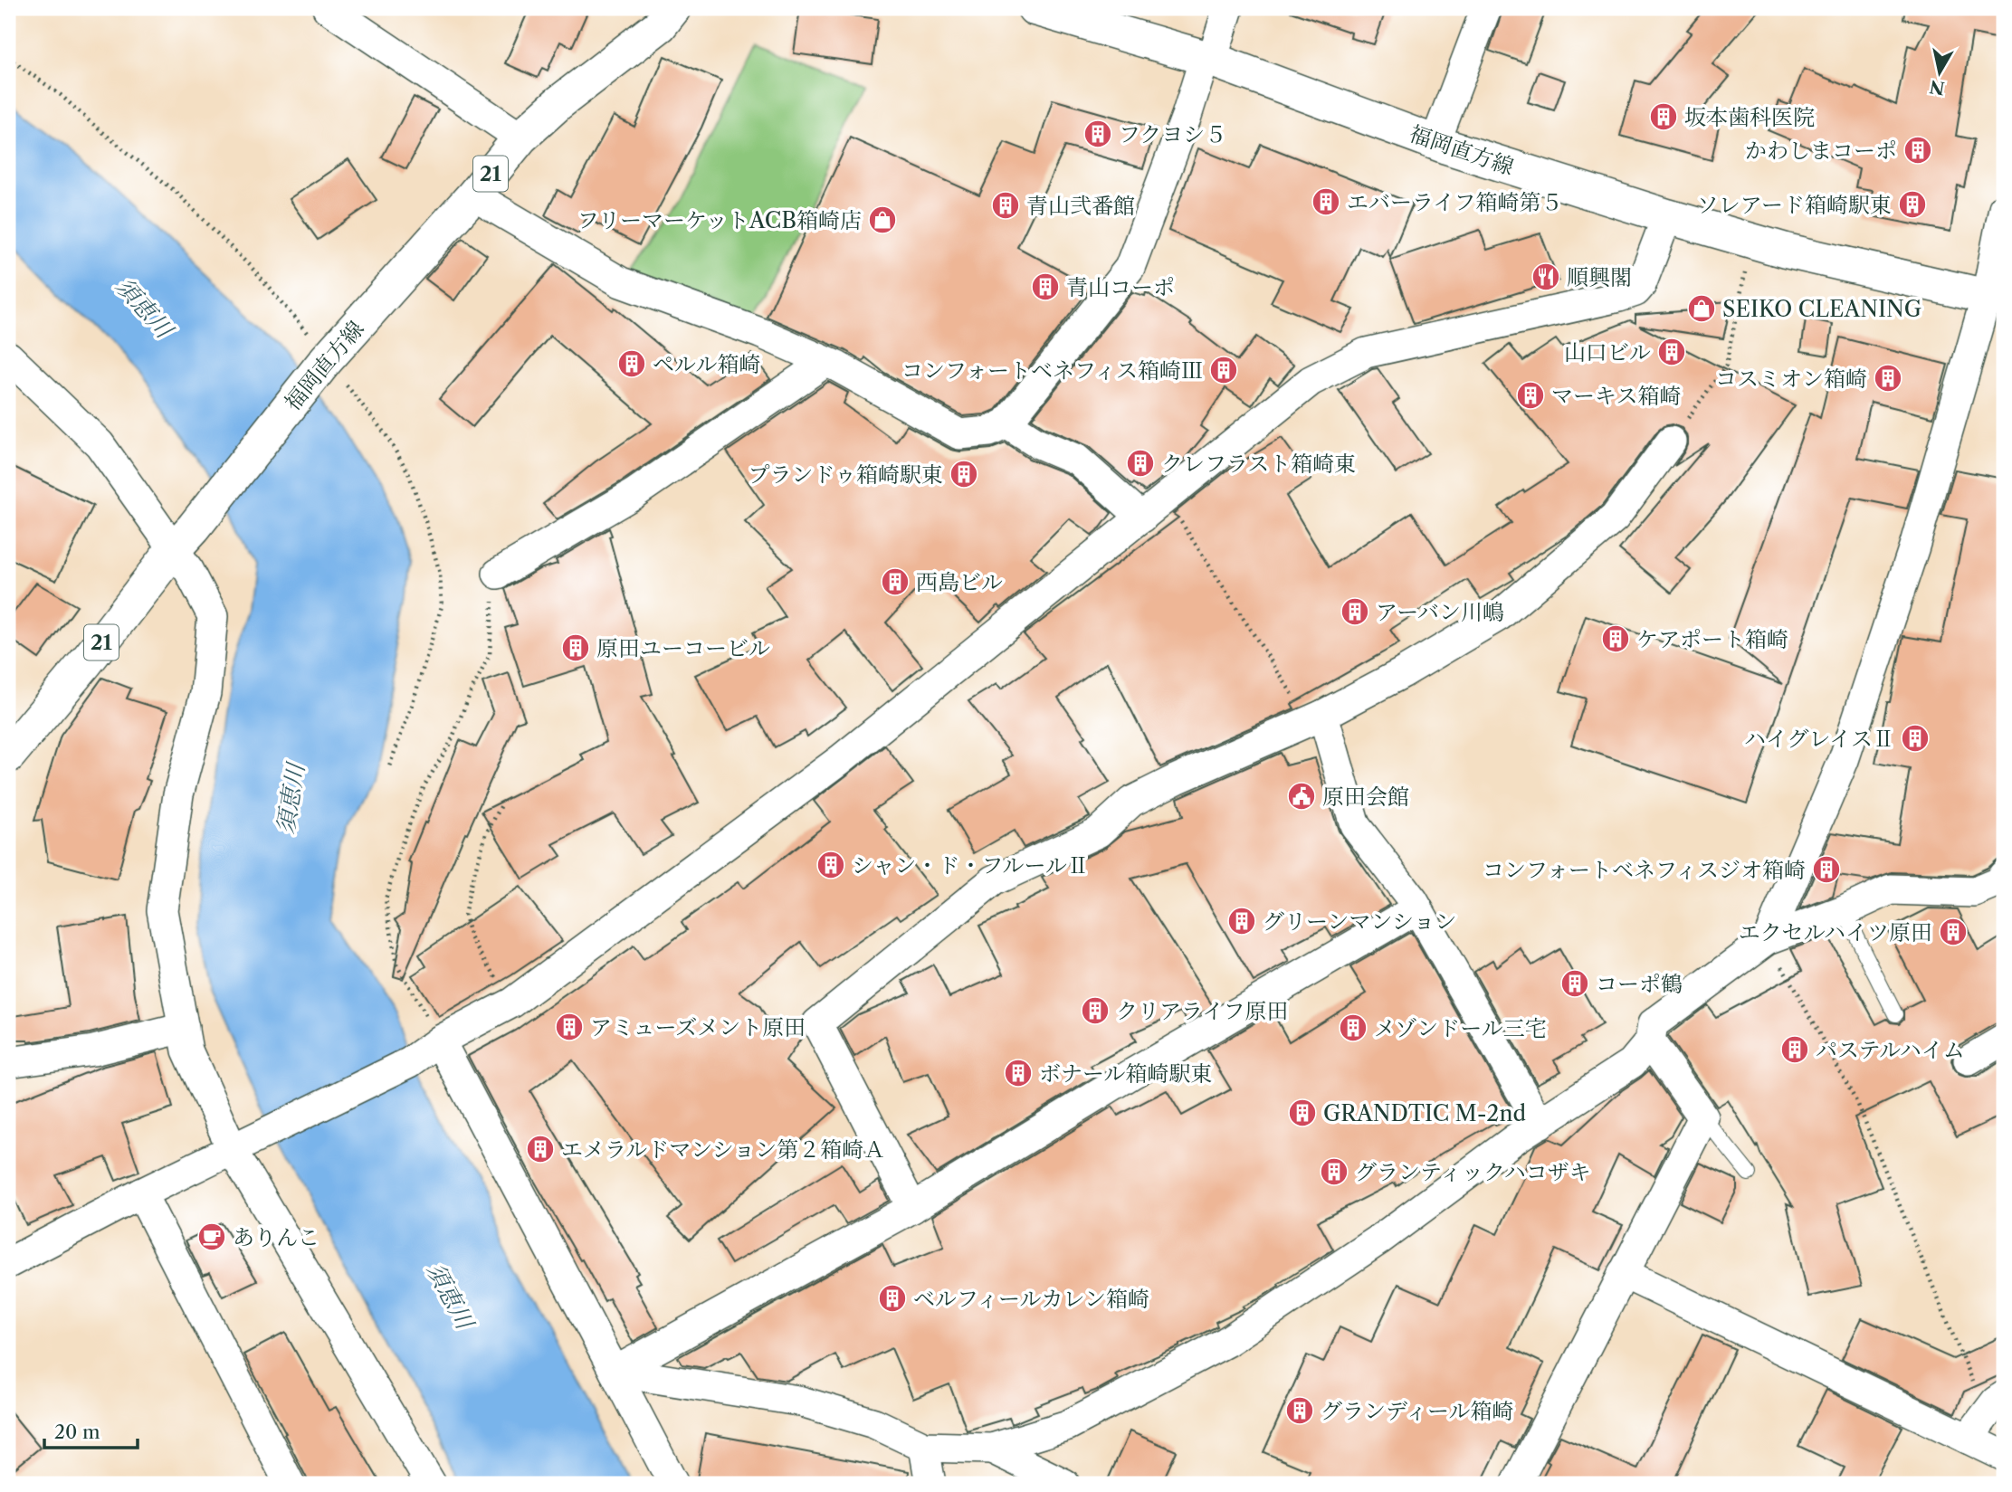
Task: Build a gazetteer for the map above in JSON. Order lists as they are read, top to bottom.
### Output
{
  "streets": {
    "main road": ["福岡直方線", "21"]
  },
  "water": ["須恵川"],
  "places": {
    "building": [
      "坂本歯科医院",
      "フクヨシ５",
      "かわしまコーポ",
      "エバーライフ箱崎第５",
      "ソレアード箱崎駅東",
      "青山弐番館",
      "青山コーポ",
      "山口ビル",
      "ペルル箱崎",
      "コンフォートベネフィス箱崎Ⅲ",
      "コスミオン箱崎",
      "マーキス箱崎",
      "クレフラスト箱崎東",
      "プランドゥ箱崎駅東",
      "西島ビル",
      "アーバン川嶋",
      "ケアポート箱崎",
      "原田ユーコービル",
      "ハイグレイスⅡ",
      "シャン・ド・フルールⅡ",
      "コンフォートベネフィスジオ箱崎",
      "グリーンマンション",
      "エクセルハイツ原田",
      "コーポ鶴",
      "クリアライフ原田",
      "アミューズメント原田",
      "メゾンドール三宅",
      "パステルハイム",
      "ボナール箱崎駅東",
      "GRANDTIC M-2nd",
      "エメラルドマンション第２箱崎Ａ",
      "グランティックハコザキ",
      "ベルフィールカレン箱崎",
      "グランディール箱崎"
    ],
    "shop": ["フリーマーケットACB箱崎店", "SEIKO CLEANING"],
    "restaurant": ["順興閣"],
    "public building": ["原田会館"],
    "cafe": ["ありんこ"]
  },
  "scale_bar": "20 m",
  "north": "bottom"
}
